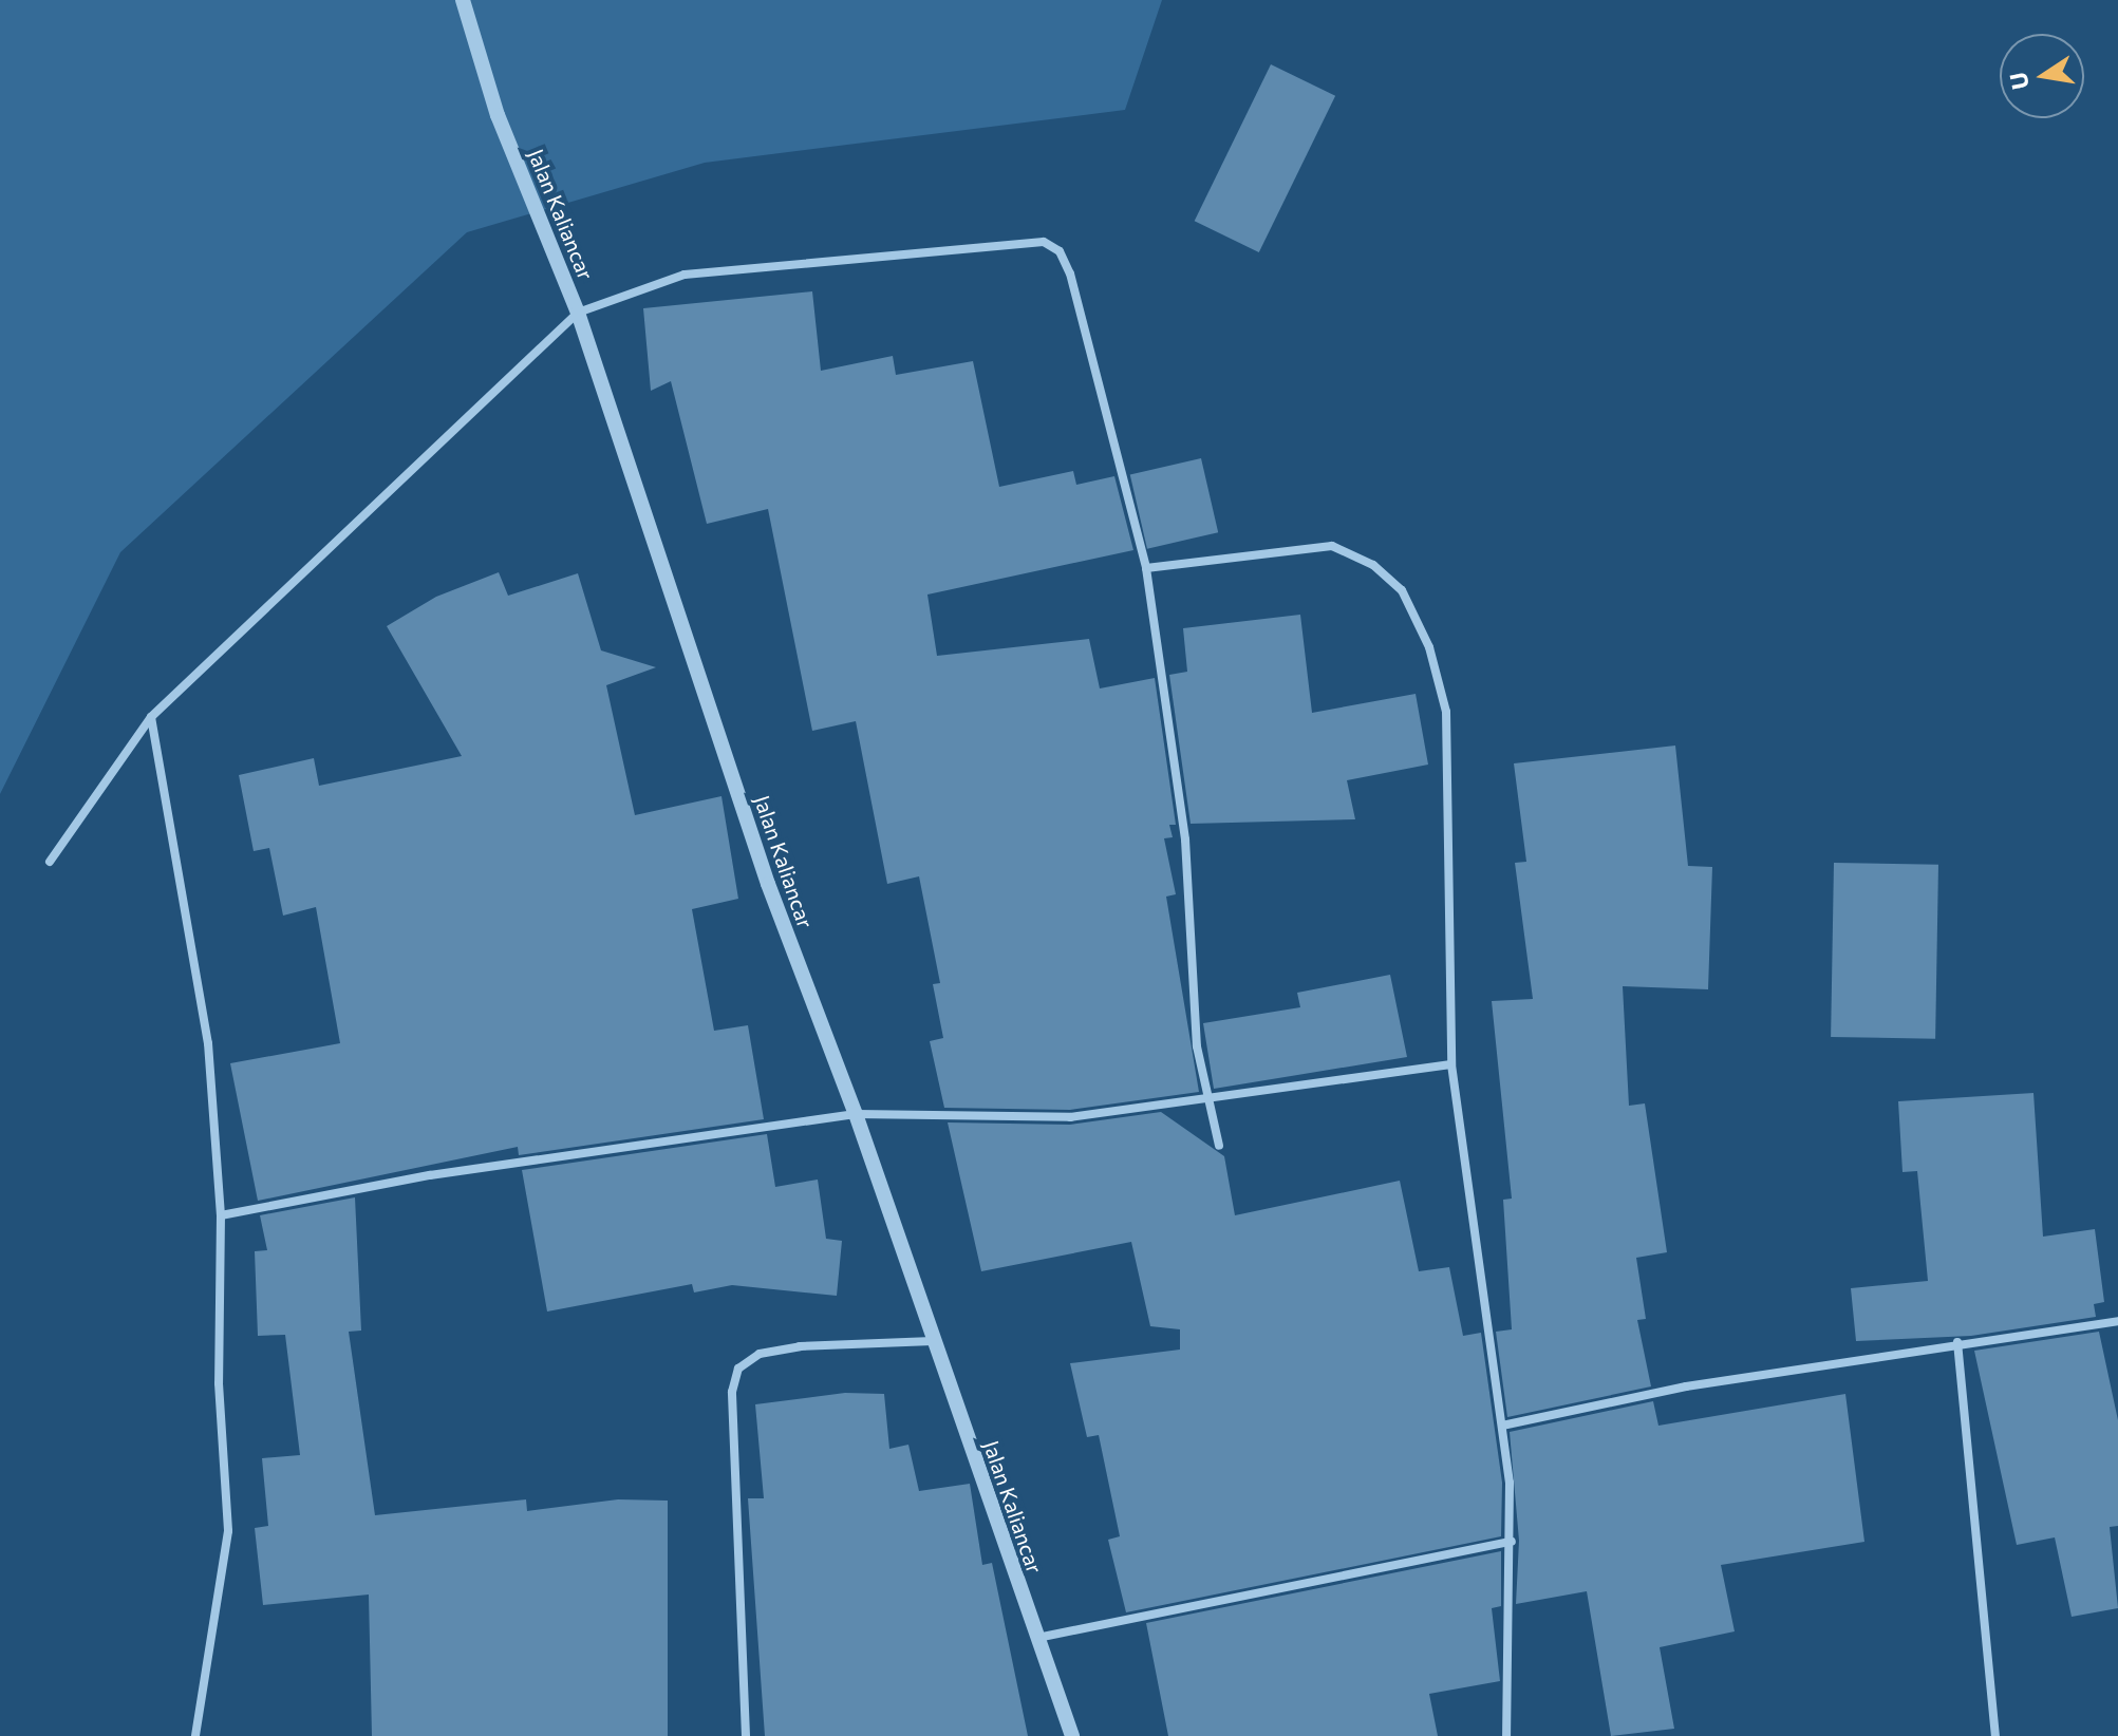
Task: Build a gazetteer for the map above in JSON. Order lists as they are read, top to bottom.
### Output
{
  "streets": {
    "street": ["Jalan Kaliancar"]
  },
  "north": "left"
}
